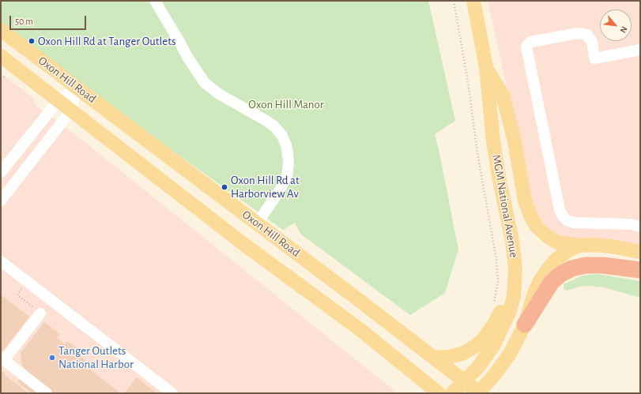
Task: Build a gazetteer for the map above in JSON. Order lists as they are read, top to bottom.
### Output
{
  "streets": {
    "main road": ["Oxon Hill Road", "MGM National Avenue"]
  },
  "crossings": [
    ["Oxon Hill Road", "MGM National Avenue"]
  ],
  "parks": ["Oxon Hill Manor"],
  "places": ["Oxon Hill Rd at Tanger Outlets", "Oxon Hill Rd at Harborview Av", "Tanger Outlets National Harbor"],
  "scale_bar": "50 m",
  "north": "bottom right"
}
